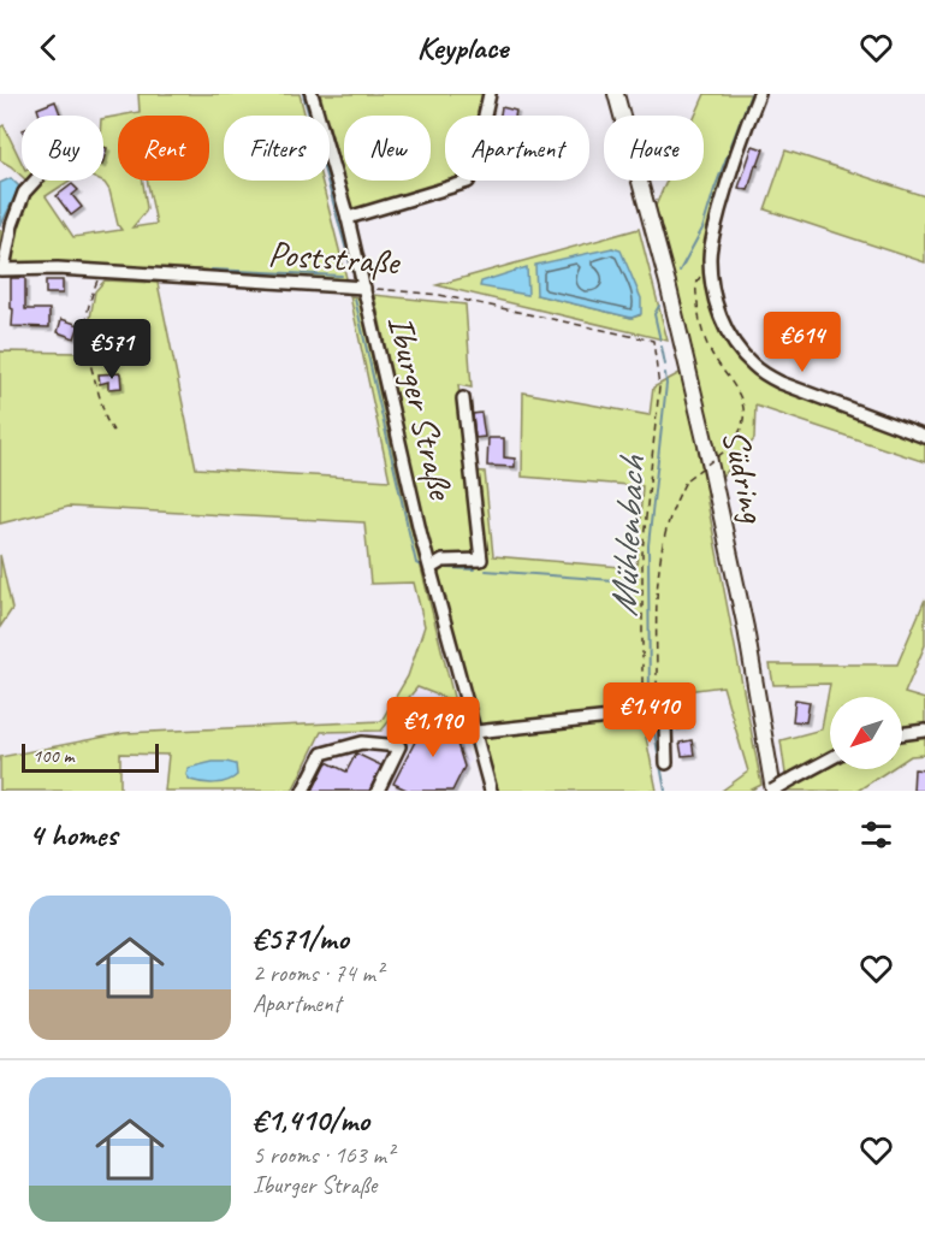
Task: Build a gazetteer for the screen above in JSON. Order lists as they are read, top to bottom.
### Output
{
  "streets": {
    "main road": ["Südring"],
    "street": ["Poststraße", "Iburger Straße"]
  },
  "crossings": [
    ["Poststraße", "Iburger Straße"]
  ],
  "water": ["Mühlenbach"],
  "scale_bar": "100 m",
  "north": "bottom left",
  "page": {
    "header": "Keyplace",
    "chip": [
      "Buy",
      "Rent",
      "Filters",
      "New",
      "Apartment",
      "House"
    ],
    "price": [
      "€614",
      "€571",
      "€1,410",
      "€1,190"
    ],
    "scale": "100 m",
    "heading": "4 homes",
    "list": [
      {
        "name": "€571/mo",
        "note": "2 rooms · 74 m² · Apartment"
      },
      {
        "name": "€1,410/mo",
        "note": "5 rooms · 163 m² · Iburger Straße"
      }
    ]
  }
}
